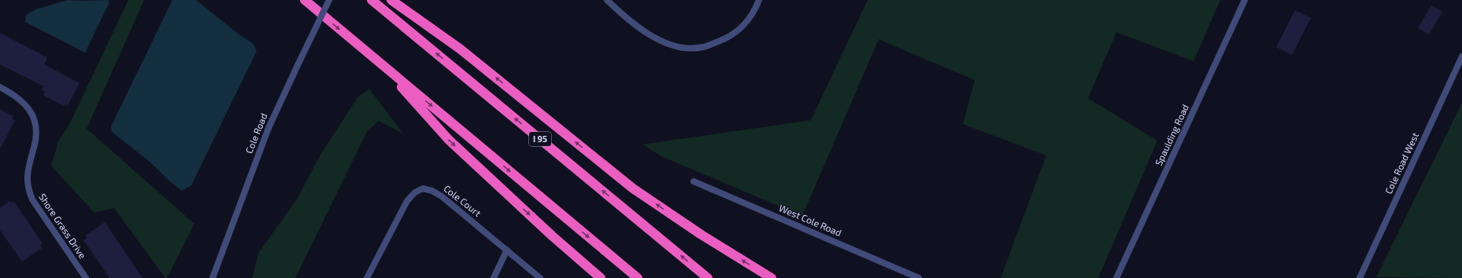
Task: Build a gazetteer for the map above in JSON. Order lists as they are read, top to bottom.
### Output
{
  "streets": {
    "highway": ["I 95"],
    "street": [
      "Cole Road",
      "Spaulding Road",
      "Cole Road West",
      "Cole Court",
      "West Cole Road",
      "Shore Grass Drive"
    ]
  }
}
